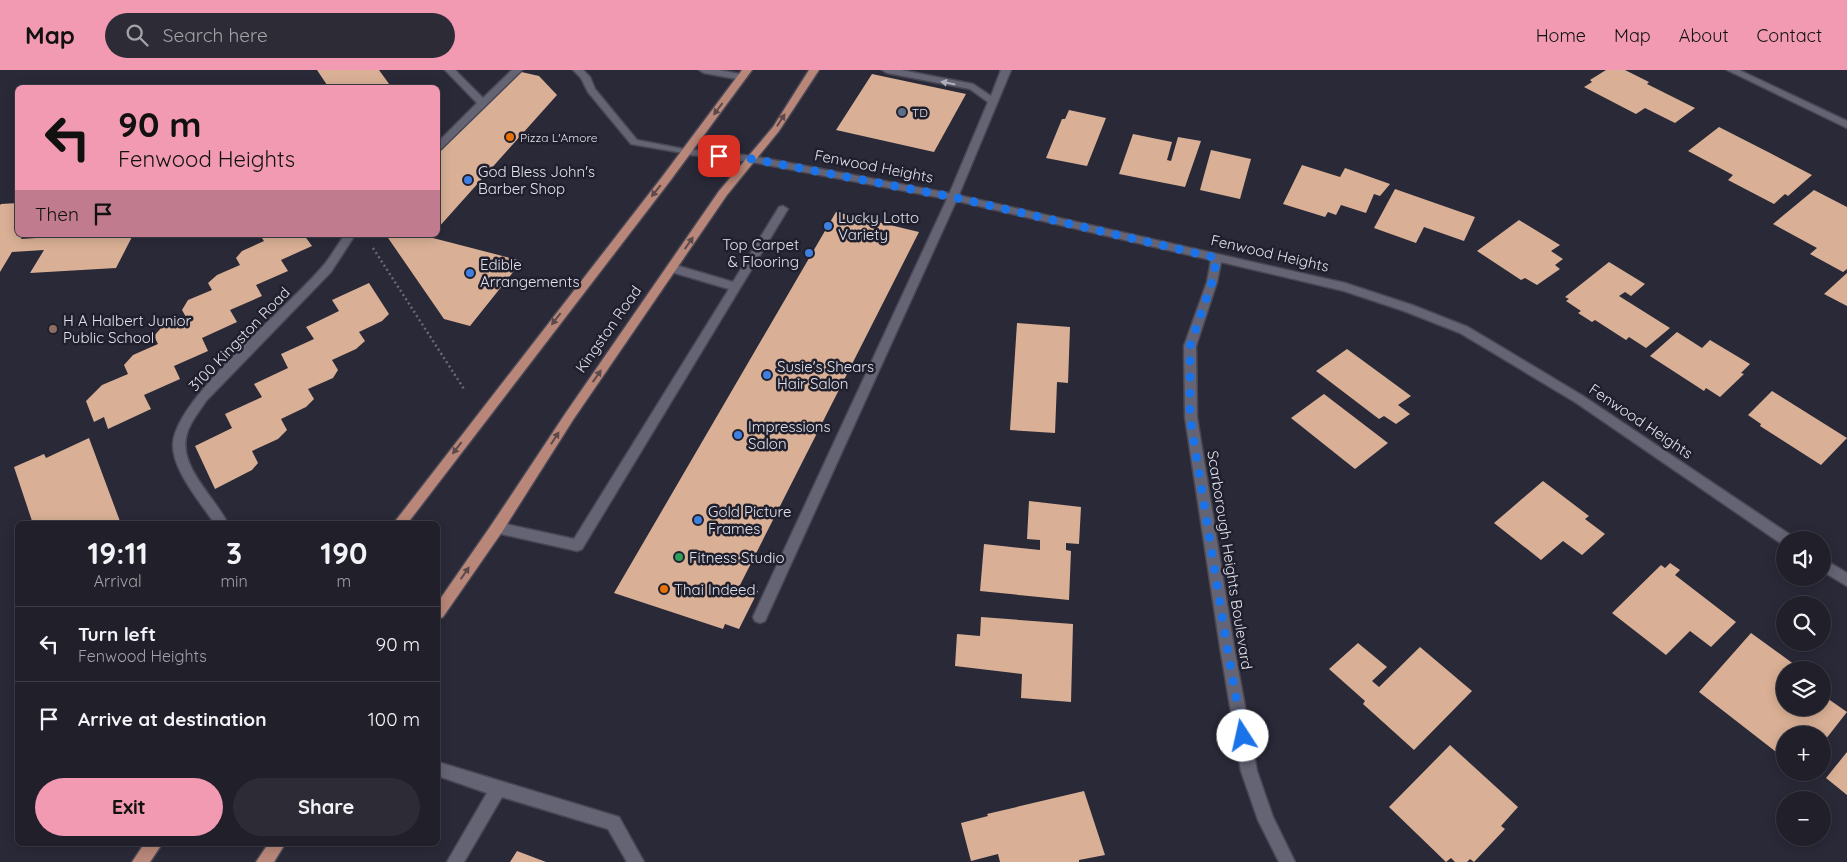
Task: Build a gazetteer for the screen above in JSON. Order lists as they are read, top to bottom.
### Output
{
  "streets": {
    "main road": ["Kingston Road"],
    "street": ["Fenwood Heights", "3100 Kingston Road", "Scarborough Heights Boulevard"]
  },
  "crossings": [
    ["Fenwood Heights", "Kingston Road"],
    ["Fenwood Heights", "Scarborough Heights Boulevard"]
  ],
  "places": [
    "TD",
    "Pizza L'Amore",
    "God Bless John's Barber Shop",
    "Lucky Lotto Variety",
    "Top Carpet & Flooring",
    "Edible Arrangements",
    "H A Halbert Junior Public School",
    "Susie's Shears Hair Salon",
    "Impressions Salon",
    "Gold Picture Frames",
    "Fitness Studio",
    "Thai Indeed"
  ],
  "page": {
    "header": "Map",
    "search": "Search here",
    "nav": [
      "Home",
      "Map",
      "About",
      "Contact"
    ],
    "turn": ["90 m", "Fenwood Heights"],
    "then": "Then",
    "eta": [
      "19:11",
      "Arrival",
      "3",
      "min",
      "190",
      "m"
    ],
    "map_buttons": ["+", "−"],
    "list": [
      {
        "name": "Turn left",
        "note": "Fenwood Heights",
        "value": "90 m"
      },
      {
        "name": "Arrive at destination",
        "value": "100 m"
      }
    ],
    "buttons": ["Exit", "Share"]
  }
}
